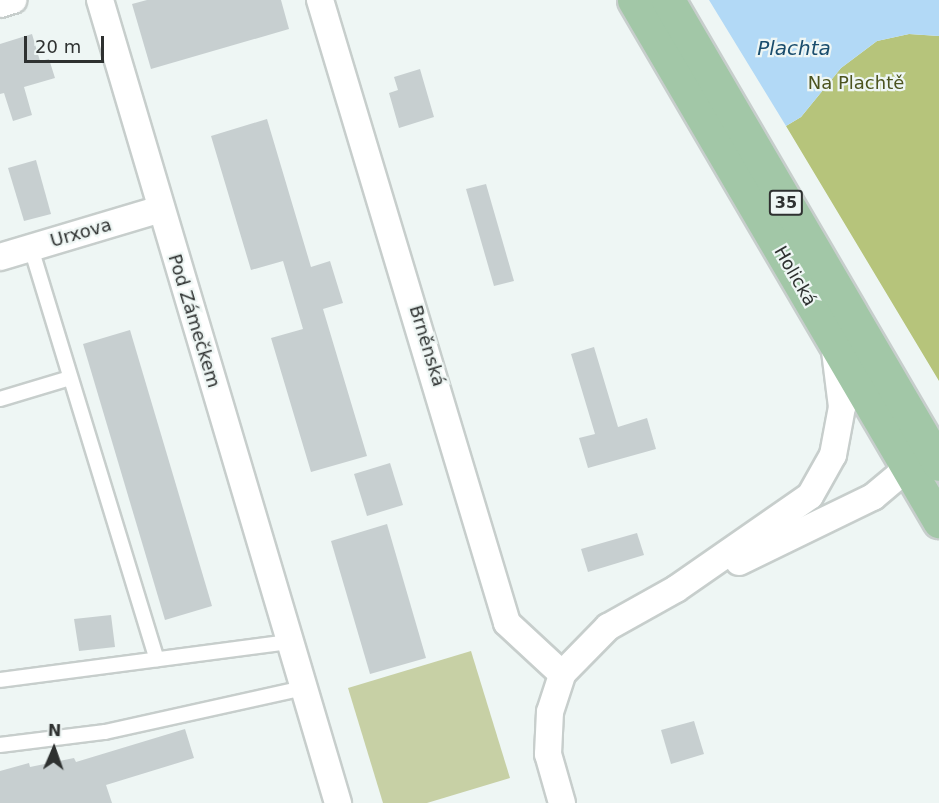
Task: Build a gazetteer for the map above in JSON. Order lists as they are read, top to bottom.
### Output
{
  "streets": {
    "main road": ["35", "Holická"],
    "street": ["Urxova", "Pod Zámečkem", "Brněnská"]
  },
  "crossings": [
    ["Urxova", "Pod Zámečkem"]
  ],
  "water": ["Plachta"],
  "parks": ["Na Plachtě"],
  "scale_bar": "20 m",
  "north": "top"
}
